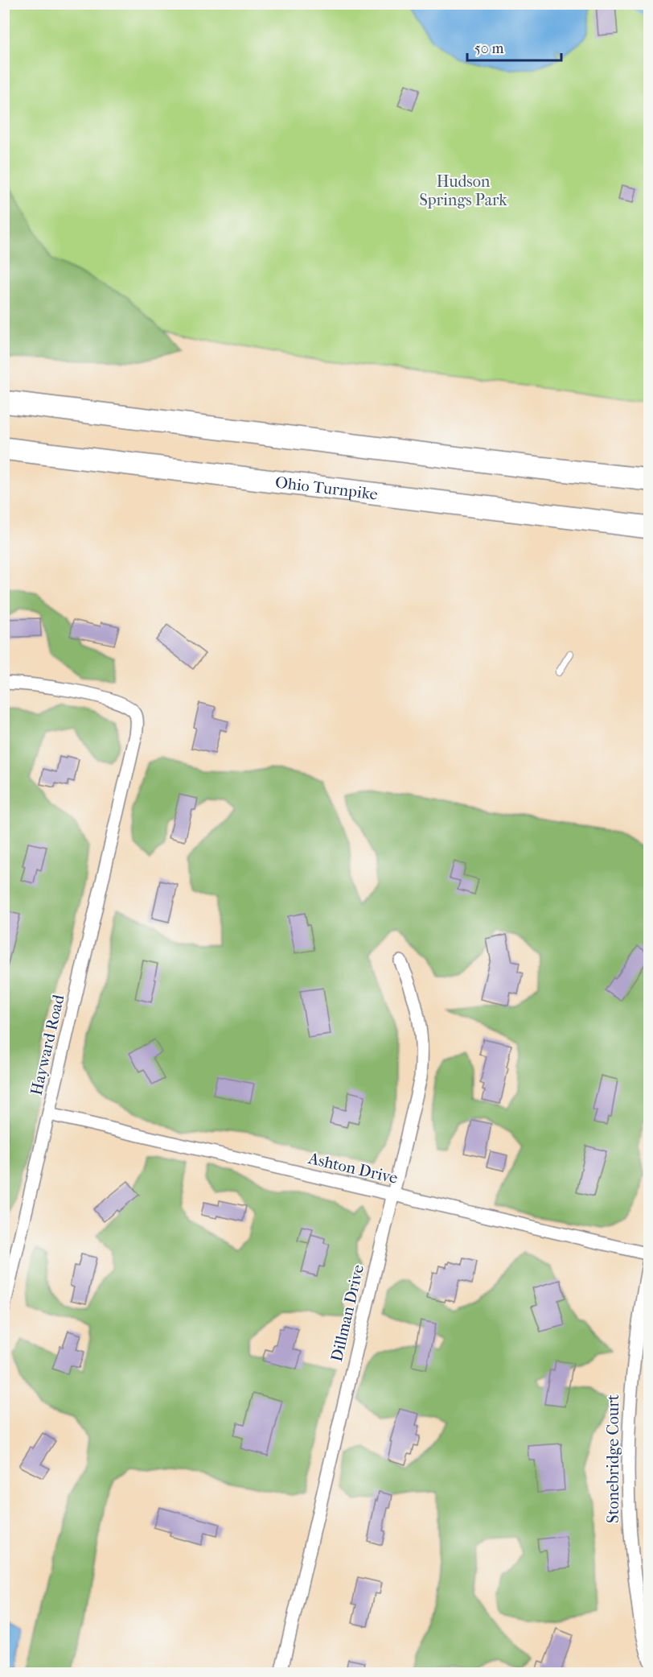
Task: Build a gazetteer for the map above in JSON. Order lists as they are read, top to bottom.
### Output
{
  "streets": {
    "highway": ["Ohio Turnpike"],
    "street": [
      "Hayward Road",
      "Ashton Drive",
      "Dillman Drive",
      "Stonebridge Court"
    ]
  },
  "crossings": [
    ["Hayward Road", "Ashton Drive"],
    ["Ashton Drive", "Dillman Drive"],
    ["Ashton Drive", "Stonebridge Court"]
  ],
  "parks": ["Hudson Springs Park"],
  "scale_bar": "50 m"
}
